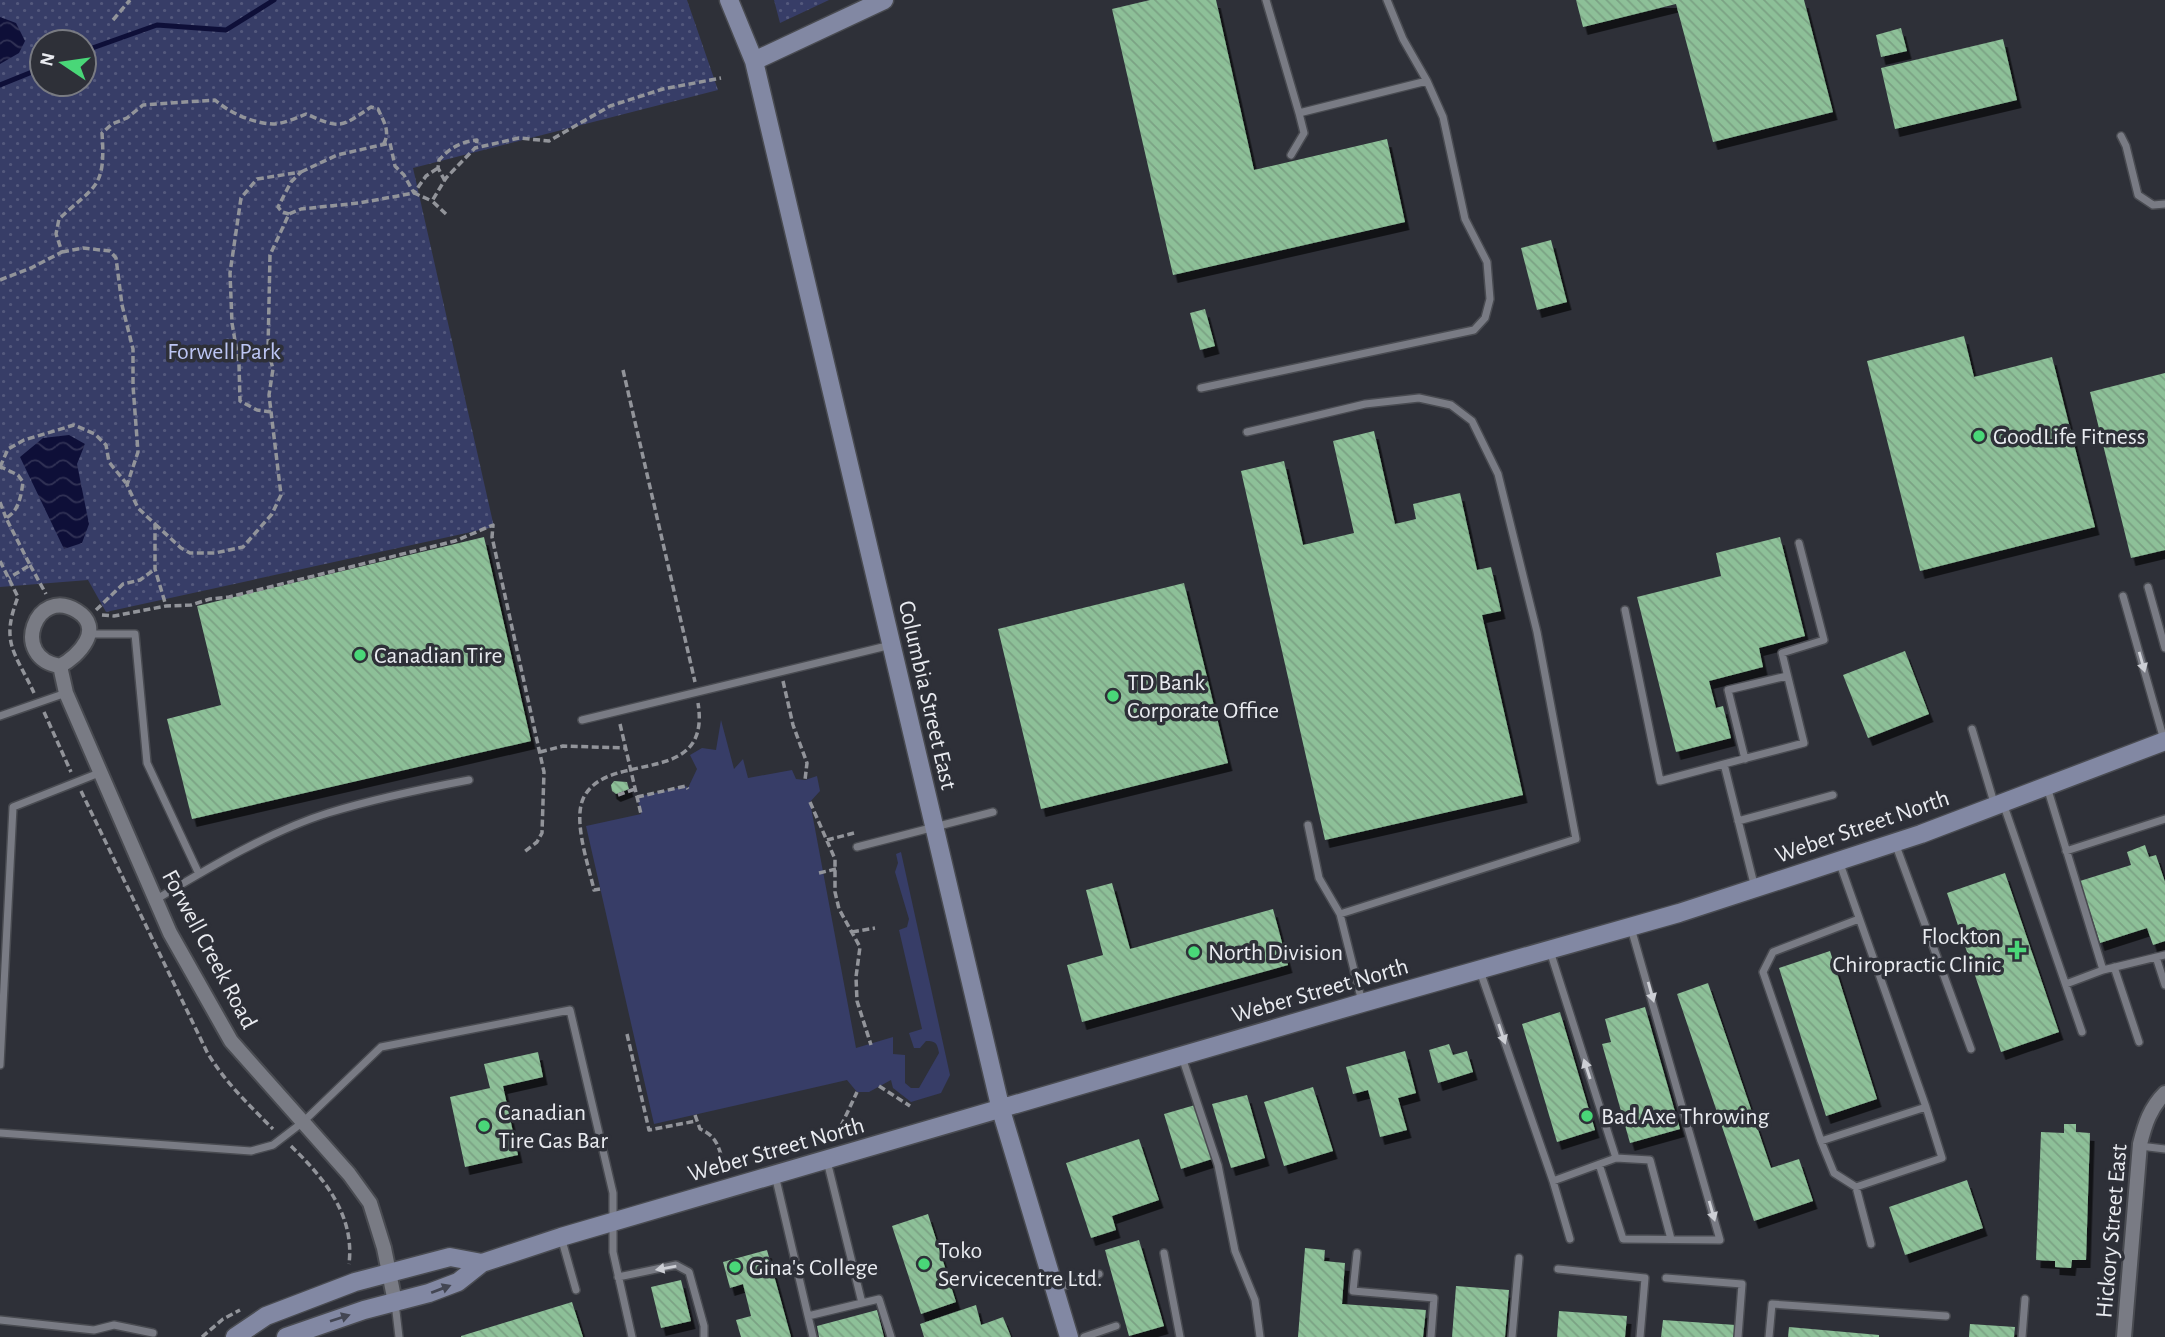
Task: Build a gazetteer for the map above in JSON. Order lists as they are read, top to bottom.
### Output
{
  "streets": {
    "main road": ["Columbia Street East", "Weber Street North"],
    "street": ["Forwell Creek Road", "Hickory Street East"]
  },
  "crossings": [
    ["Columbia Street East", "Weber Street North"],
    ["Weber Street North", "Forwell Creek Road"]
  ],
  "parks": ["Forwell Park"],
  "places": {
    "other": [
      "GoodLife Fitness",
      "Canadian Tire",
      "TD Bank Corporate Office",
      "North Division",
      "Bad Axe Throwing",
      "Canadian Tire Gas Bar",
      "Toko Servicecentre Ltd.",
      "Gina's College"
    ],
    "health": ["Flockton Chiropractic Clinic"]
  },
  "north": "left"
}
